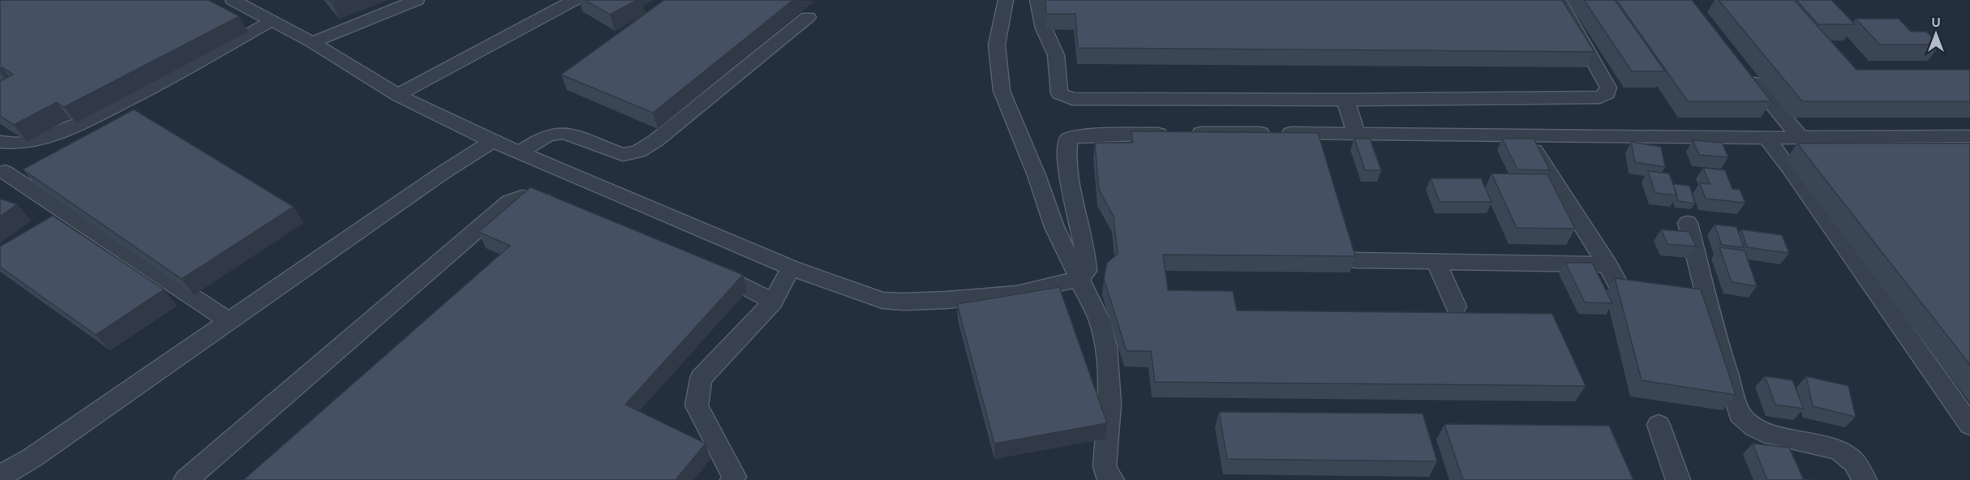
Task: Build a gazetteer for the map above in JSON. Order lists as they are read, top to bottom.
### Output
{
  "north": "top"
}
